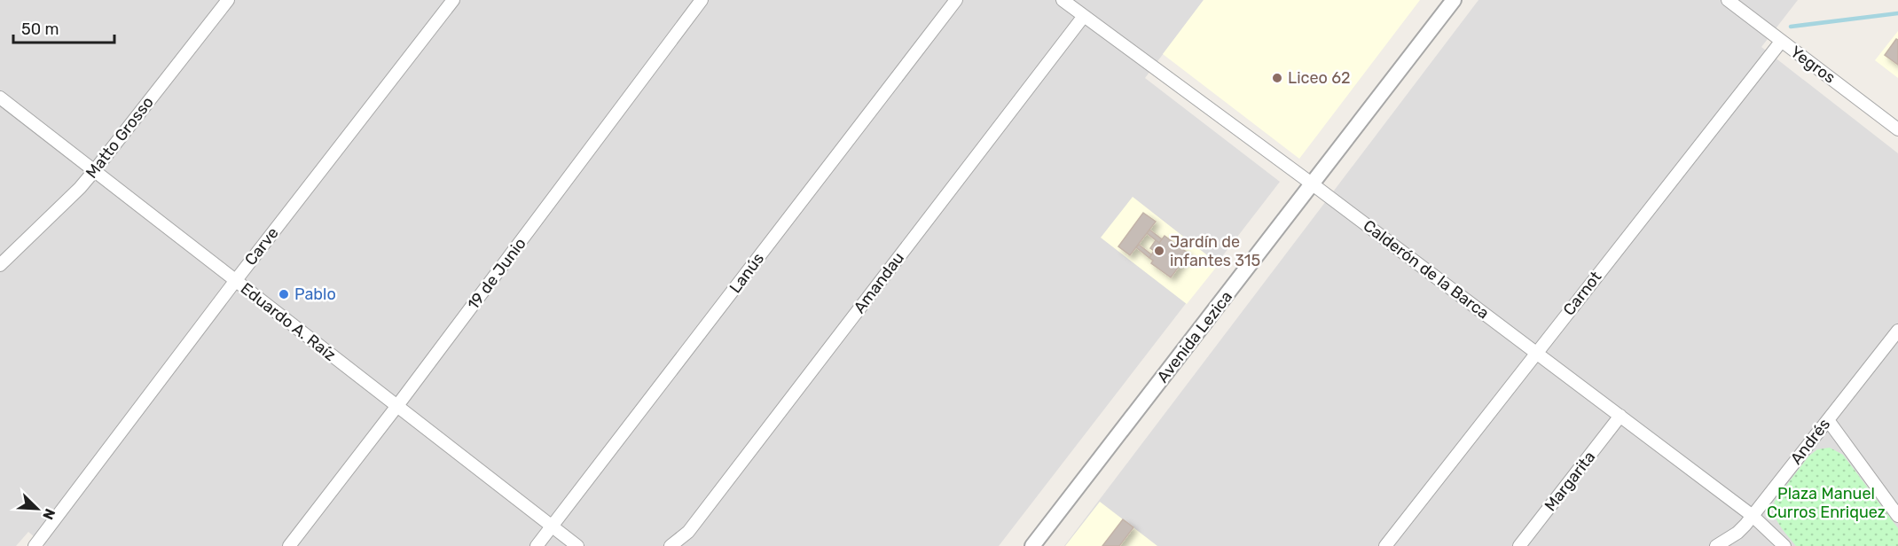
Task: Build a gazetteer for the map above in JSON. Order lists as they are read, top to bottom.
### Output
{
  "streets": {
    "street": [
      "Yegros",
      "Matto Grosso",
      "Carve",
      "Calderón de la Barca",
      "Lanús",
      "19 de Junio",
      "Amandau",
      "Carnot",
      "Eduardo A. Raíz",
      "Avenida Lezica",
      "Andrés",
      "Margarita"
    ]
  },
  "crossings": [
    ["Yegros", "Carnot"],
    ["Matto Grosso", "Eduardo A. Raíz"],
    ["Carve", "Eduardo A. Raíz"],
    ["Calderón de la Barca", "Amandau"],
    ["Calderón de la Barca", "Carnot"],
    ["Calderón de la Barca", "Avenida Lezica"],
    ["Calderón de la Barca", "Andrés"],
    ["Calderón de la Barca", "Margarita"],
    ["Lanús", "Eduardo A. Raíz"],
    ["19 de Junio", "Eduardo A. Raíz"]
  ],
  "parks": ["Plaza Manuel Curros Enriquez"],
  "places": ["Liceo 62", "Jardín de infantes 315", "Pablo"],
  "scale_bar": "50 m",
  "north": "bottom right"
}
